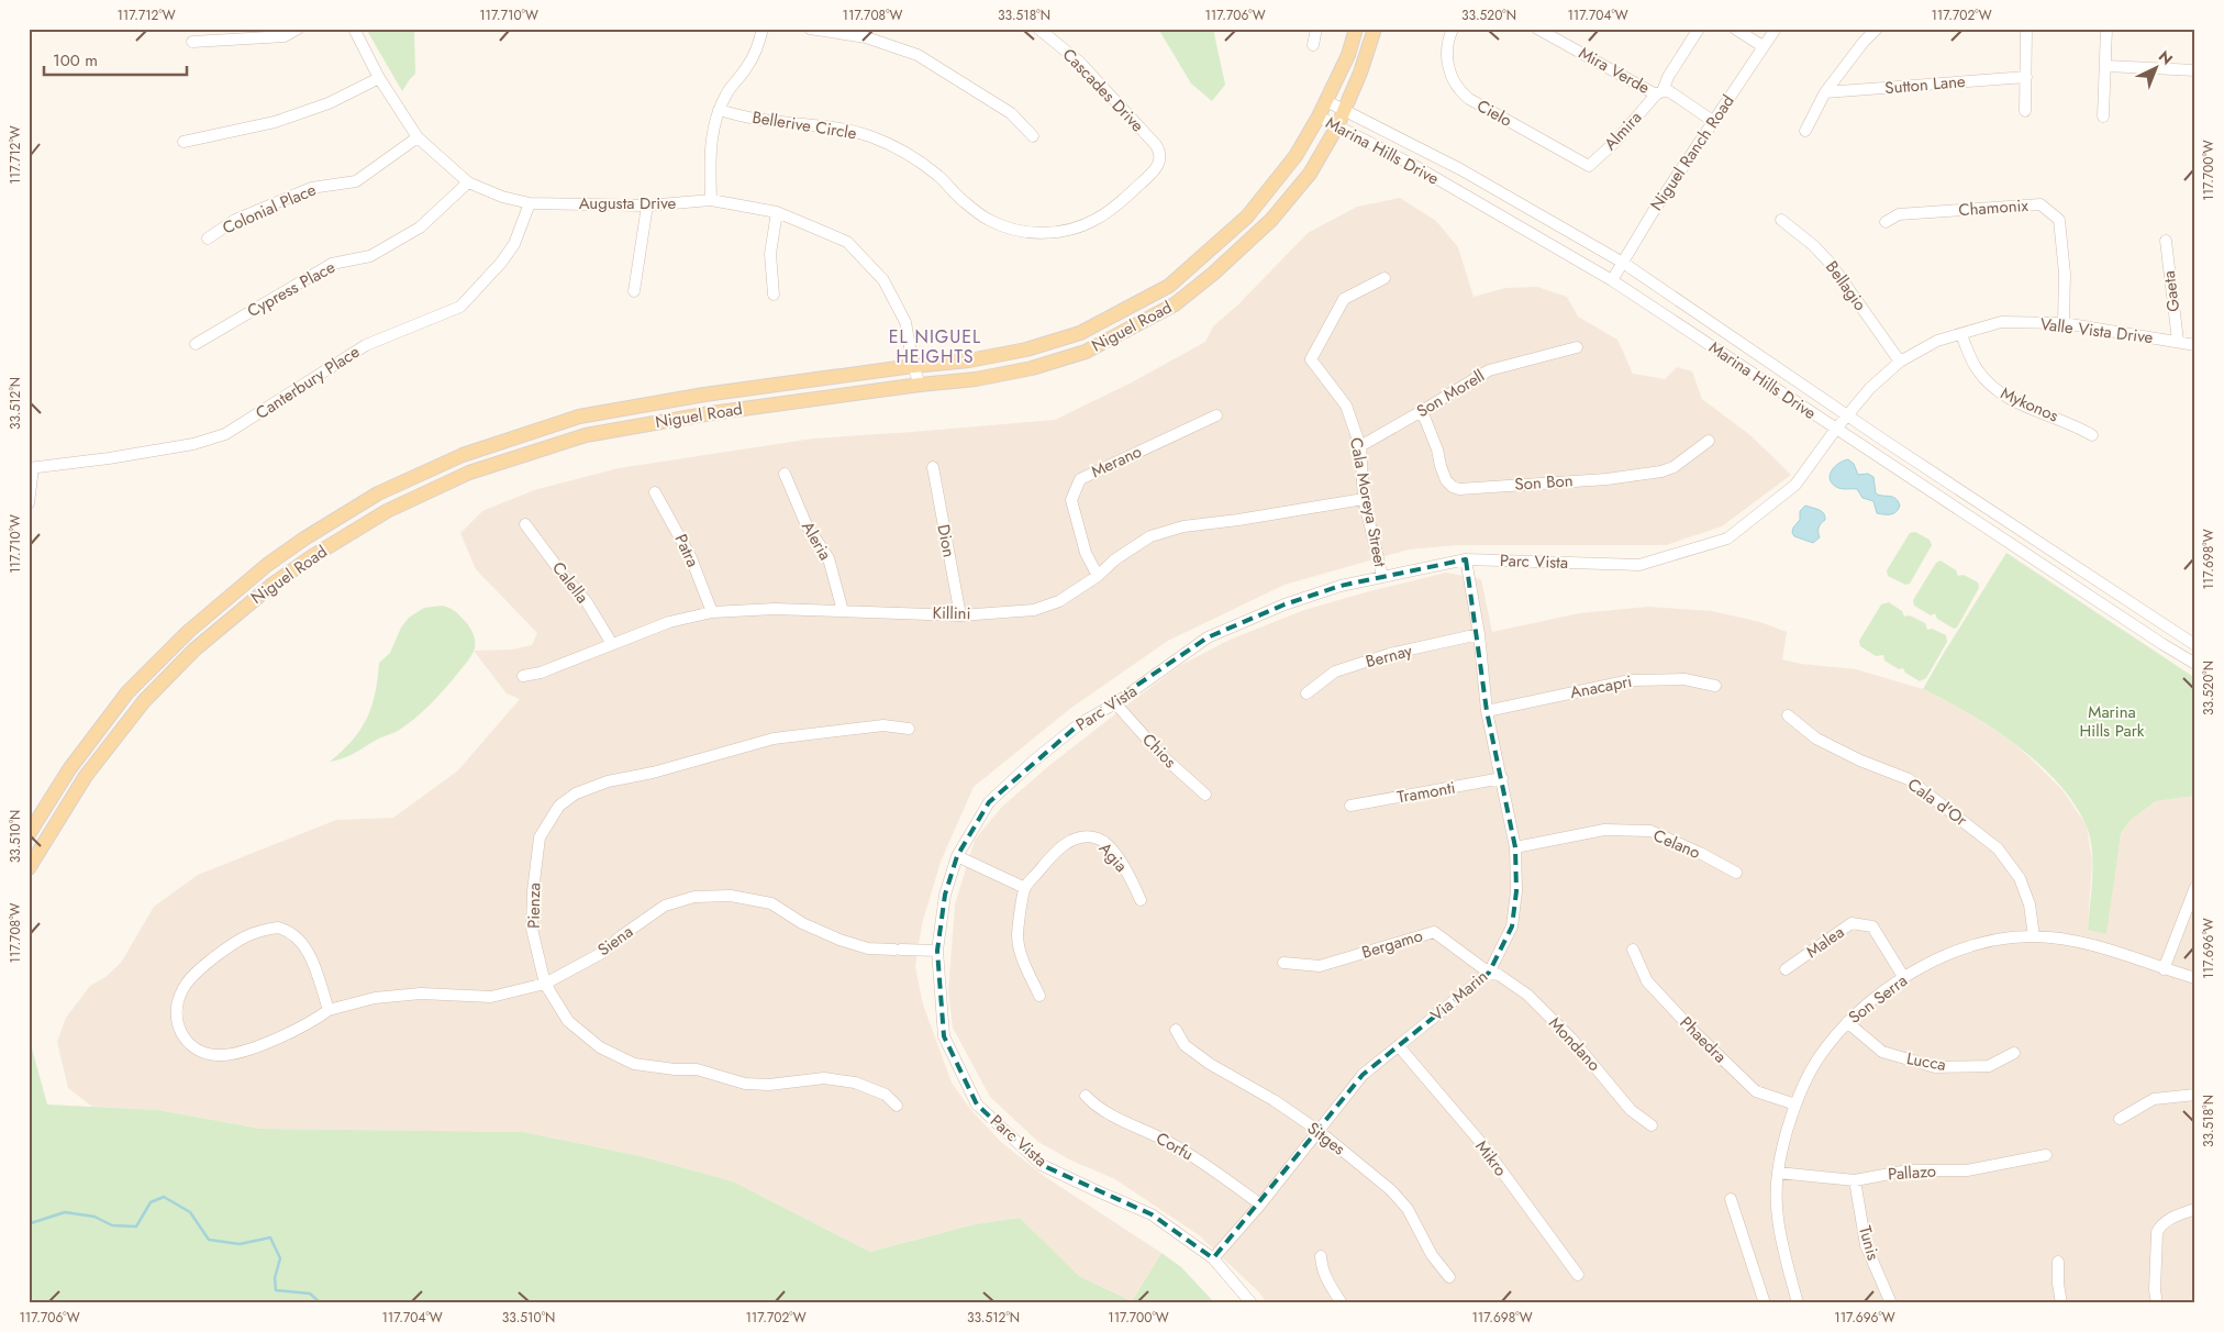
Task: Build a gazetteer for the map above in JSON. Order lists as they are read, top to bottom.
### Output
{
  "streets": {
    "main road": ["Niguel Road"],
    "street": [
      "Mira Verde",
      "Sutton Lane",
      "Cascades Drive",
      "Cielo",
      "Bellerive Circle",
      "Almira",
      "Marina Hills Drive",
      "Niguel Ranch Road",
      "Augusta Drive",
      "Chamonix",
      "Colonial Place",
      "Bellagio",
      "Cypress Place",
      "Gaeta",
      "Valle Vista Drive",
      "Canterbury Place",
      "Son Morell",
      "Mykonos",
      "Merano",
      "Son Bon",
      "Cala Moreya Street",
      "Aleria",
      "Dion",
      "Patra",
      "Parc Vista",
      "Calella",
      "Killini",
      "Bernay",
      "Anacapri",
      "Chios",
      "Tramonti",
      "Cala d'Or",
      "Celano",
      "Agia",
      "Pienza",
      "Siena",
      "Malea",
      "Bergamo",
      "Via Marin",
      "Son Serra",
      "Phaedra",
      "Mondano",
      "Lucca",
      "Sitges",
      "Corfu",
      "Mikro",
      "Pallazo",
      "Tunis"
    ]
  },
  "crossings": [
    ["Mira Verde", "Almira"],
    ["Mira Verde", "Niguel Ranch Road"],
    ["Cascades Drive", "Bellerive Circle"],
    ["Cielo", "Almira"],
    ["Marina Hills Drive", "Niguel Ranch Road"],
    ["Marina Hills Drive", "Niguel Road"],
    ["Marina Hills Drive", "Valle Vista Drive"],
    ["Marina Hills Drive", "Parc Vista"],
    ["Augusta Drive", "Colonial Place"],
    ["Augusta Drive", "Cypress Place"],
    ["Augusta Drive", "Niguel Road"],
    ["Augusta Drive", "Canterbury Place"],
    ["Chamonix", "Valle Vista Drive"],
    ["Bellagio", "Valle Vista Drive"],
    ["Gaeta", "Valle Vista Drive"],
    ["Valle Vista Drive", "Mykonos"],
    ["Valle Vista Drive", "Parc Vista"],
    ["Son Morell", "Son Bon"],
    ["Son Morell", "Cala Moreya Street"],
    ["Merano", "Killini"],
    ["Cala Moreya Street", "Parc Vista"],
    ["Cala Moreya Street", "Killini"],
    ["Aleria", "Killini"],
    ["Dion", "Killini"],
    ["Patra", "Killini"],
    ["Parc Vista", "Chios"],
    ["Parc Vista", "Siena"],
    ["Parc Vista", "Via Marin"],
    ["Calella", "Killini"],
    ["Bernay", "Via Marin"],
    ["Anacapri", "Via Marin"],
    ["Tramonti", "Via Marin"],
    ["Cala d'Or", "Son Serra"],
    ["Celano", "Via Marin"],
    ["Pienza", "Siena"],
    ["Malea", "Son Serra"],
    ["Bergamo", "Via Marin"],
    ["Bergamo", "Mondano"],
    ["Via Marin", "Mondano"],
    ["Via Marin", "Sitges"],
    ["Via Marin", "Corfu"],
    ["Via Marin", "Mikro"],
    ["Son Serra", "Phaedra"],
    ["Son Serra", "Lucca"],
    ["Son Serra", "Pallazo"],
    ["Pallazo", "Tunis"]
  ],
  "districts": ["EL NIGUEL HEIGHTS"],
  "parks": ["Marina Hills Park"],
  "scale_bar": "100 m",
  "north": "top right",
  "coordinates": [
    "117.712°W",
    "117.710°W",
    "117.708°W",
    "33.518°N",
    "117.706°W",
    "33.520°N",
    "117.704°W",
    "117.702°W",
    "117.700°W",
    "33.512°N",
    "117.698°W",
    "33.510°N",
    "117.696°W"
  ]
}
